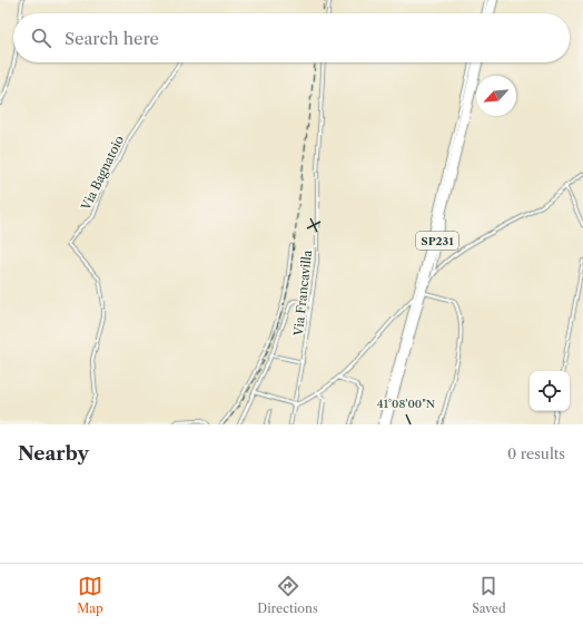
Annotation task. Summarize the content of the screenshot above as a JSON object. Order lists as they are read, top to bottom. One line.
{"streets":{"highway":["SP231"],"street":["Via Bagnatoio","Via Francavilla"]},"north":"bottom left","page":{"search":"Search here","heading":["Nearby","0 results"],"nav":["Map","Directions","Saved"]},"coordinates":["41°08'00\"N"]}
